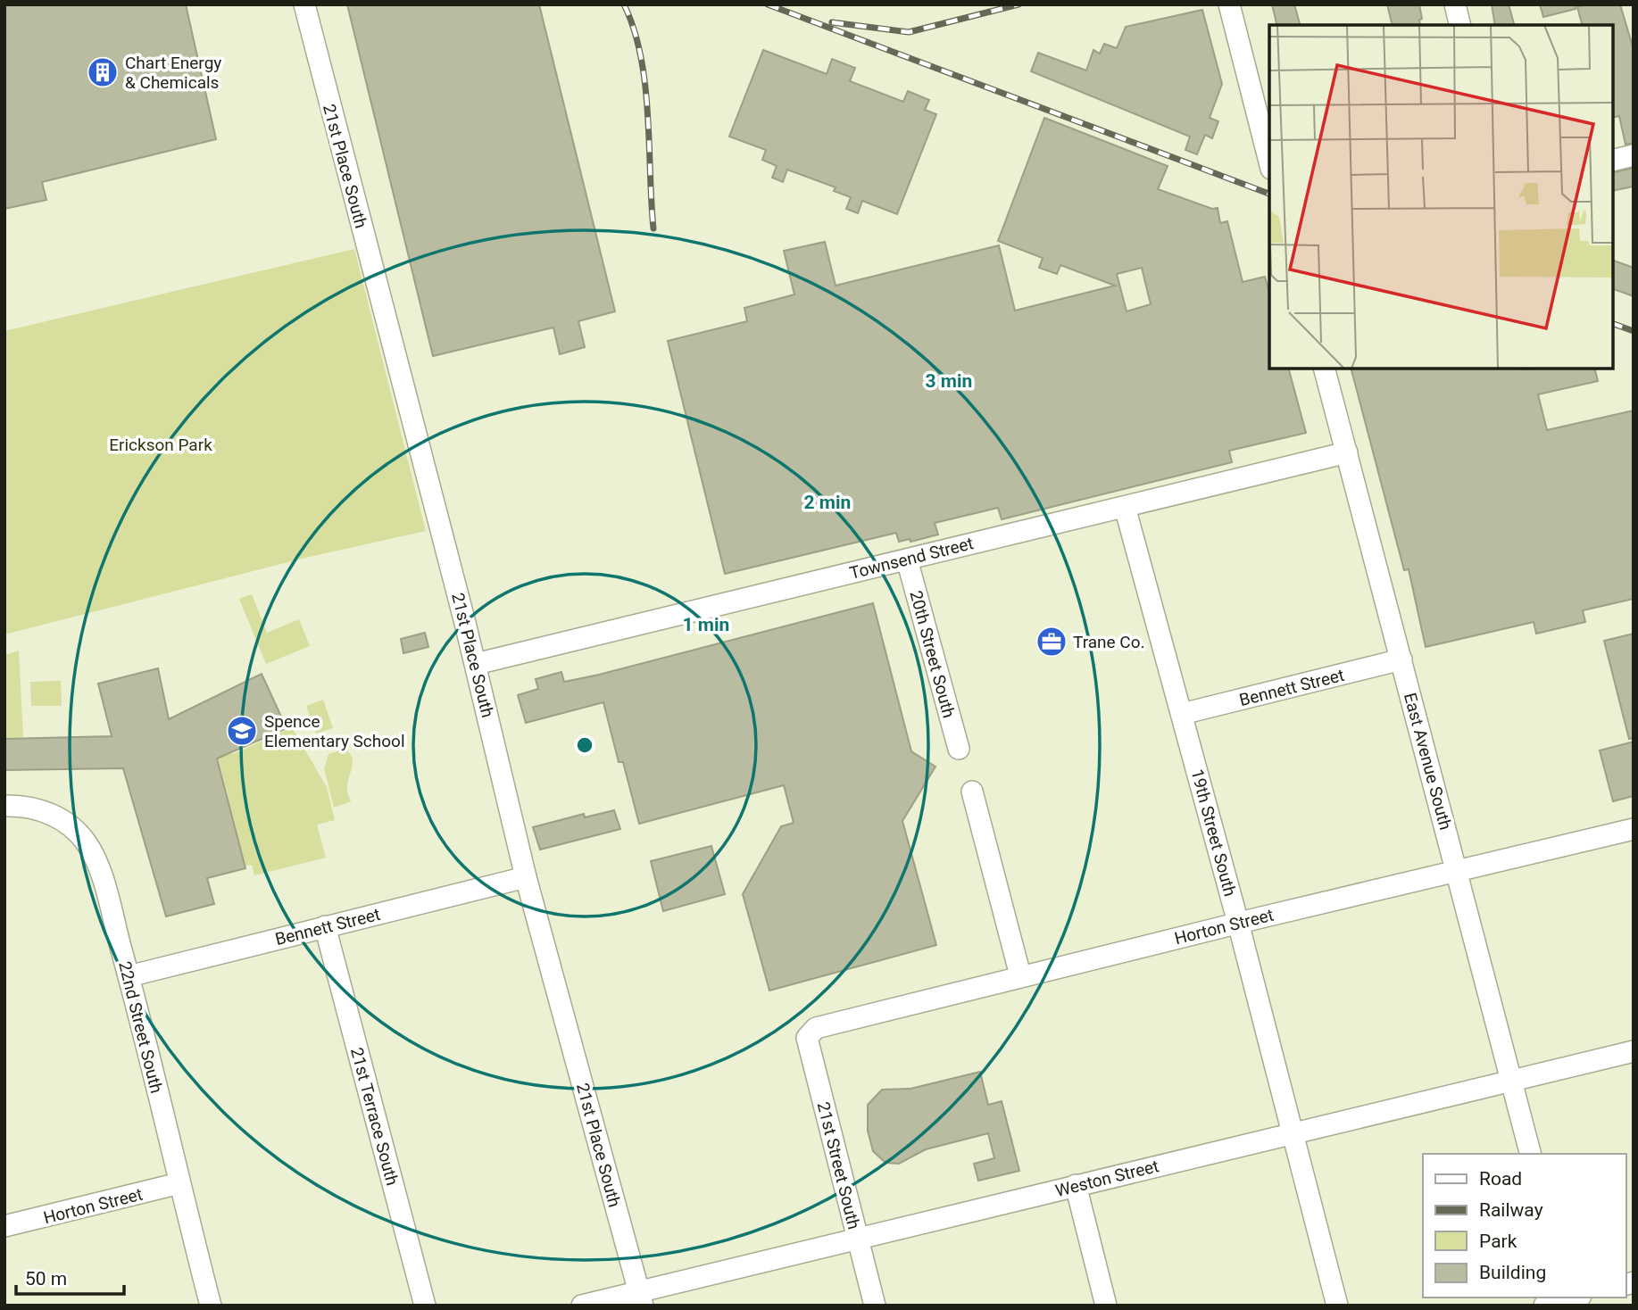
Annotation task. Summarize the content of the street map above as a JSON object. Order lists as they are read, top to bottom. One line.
{"streets":{"street":["21st Place South","Townsend Street","20th Street South","Bennett Street","East Avenue South","19th Street South","Horton Street","22nd Street South","21st Terrace South","21st Street South","Weston Street"]},"crossings":[["21st Place South","Townsend Street"],["21st Place South","Bennett Street"],["21st Place South","Weston Street"],["Townsend Street","20th Street South"],["Townsend Street","East Avenue South"],["Townsend Street","19th Street South"],["Bennett Street","East Avenue South"],["Bennett Street","19th Street South"],["Bennett Street","22nd Street South"],["Bennett Street","21st Terrace South"],["East Avenue South","Horton Street"],["East Avenue South","Weston Street"],["19th Street South","Horton Street"],["19th Street South","Weston Street"],["Horton Street","22nd Street South"],["Horton Street","21st Street South"],["21st Street South","Weston Street"]],"parks":["Erickson Park"],"places":{"building":["Chart Energy & Chemicals"],"office":["Trane Co."],"school or university":["Spence Elementary School"]},"legend":["Road","Railway","Park","Building"],"scale_bar":"50 m","rings":["3 min","2 min","1 min"]}
